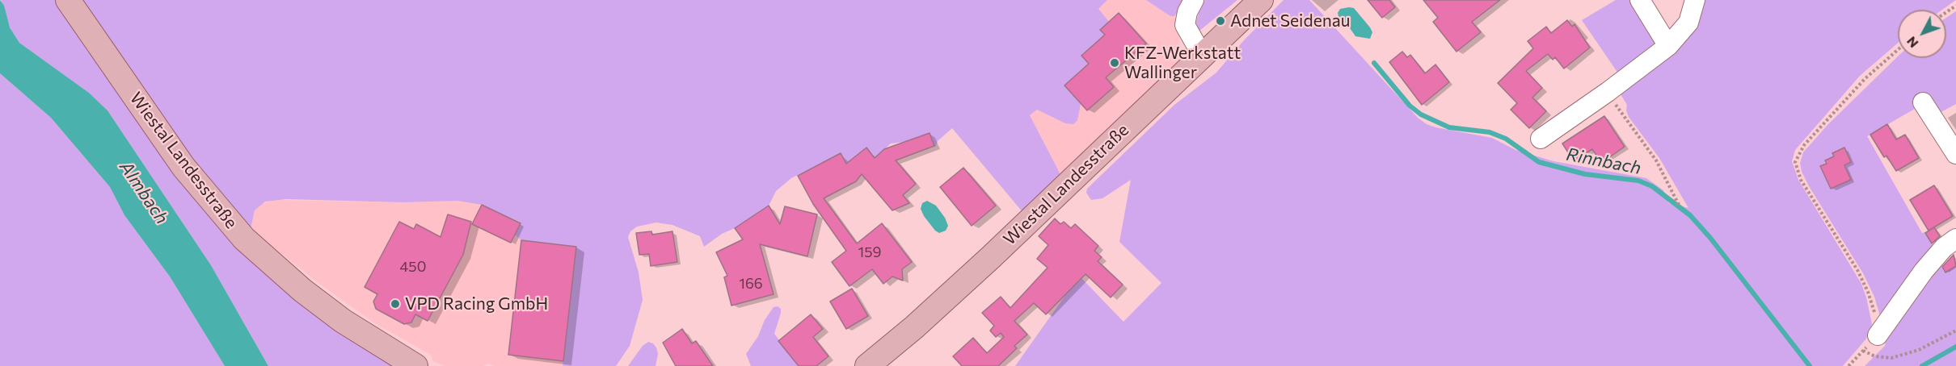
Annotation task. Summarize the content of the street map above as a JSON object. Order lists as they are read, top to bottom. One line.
{"streets":{"main road":["Wiestal Landesstraße"]},"water":["Rinnbach","Almbach"],"places":["Adnet Seidenau","KFZ-Werkstatt Wallinger","VPD Racing GmbH"],"house_numbers":["159","450","166"],"north":"bottom left"}
